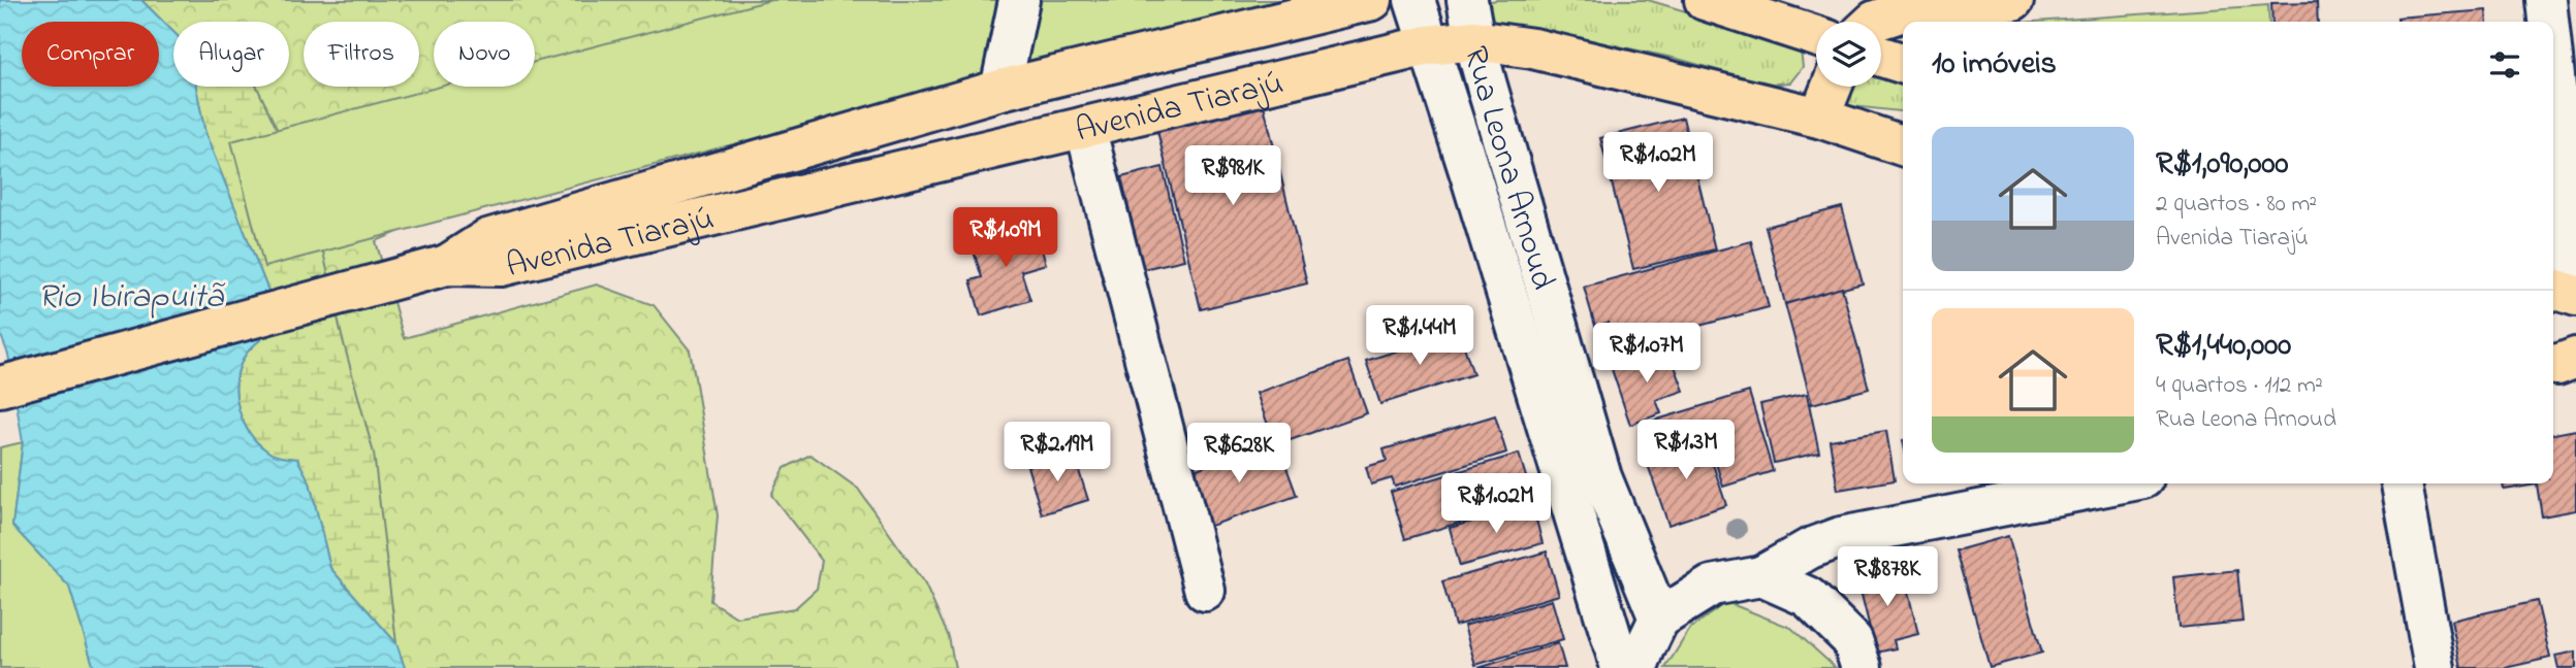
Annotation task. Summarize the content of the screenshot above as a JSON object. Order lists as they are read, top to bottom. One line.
{"streets":{"main road":["Avenida Tiarajú"],"street":["Rua Leona Arnoud"]},"crossings":[["Avenida Tiarajú","Rua Leona Arnoud"]],"water":["Rio Ibirapuitã"],"page":{"chip":["Comprar","Alugar","Filtros","Novo"],"heading":"10 imóveis","list":[{"name":"R$1,090,000","note":"2 quartos · 80 m² · Avenida Tiarajú"},{"name":"R$1,440,000","note":"4 quartos · 112 m² · Rua Leona Arnoud"}],"price":["R$1.02M","R$981K","R$1.09M","R$1.44M","R$1.07M","R$1.3M","R$2.19M","R$628K","R$1.02M","R$878K"]}}
